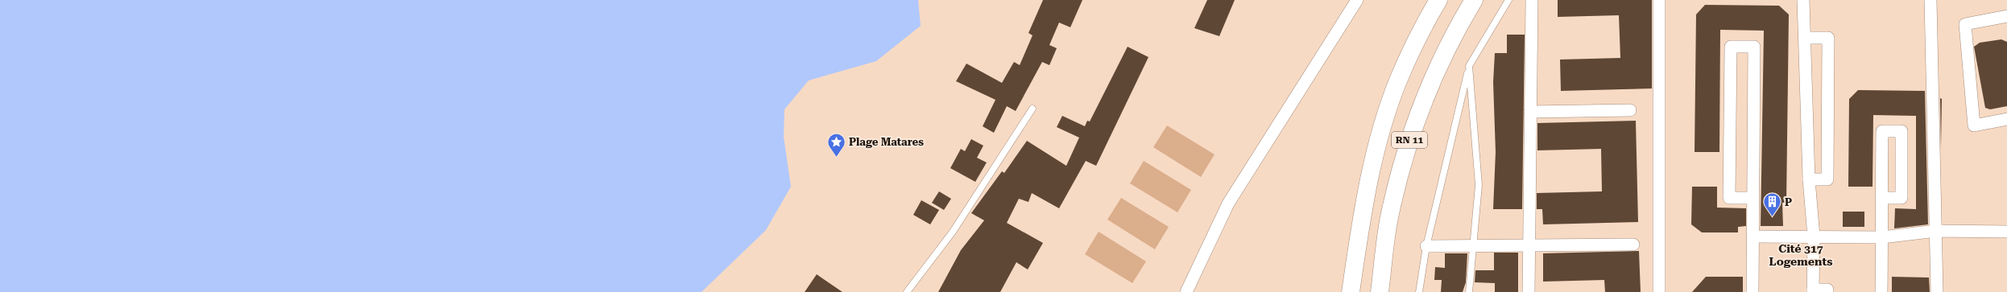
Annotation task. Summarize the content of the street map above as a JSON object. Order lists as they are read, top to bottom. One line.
{"streets":{"highway":["RN 11"]},"districts":["Cité 317 Logements"],"places":{"place":["Plage Matares"],"building":["P"]}}
